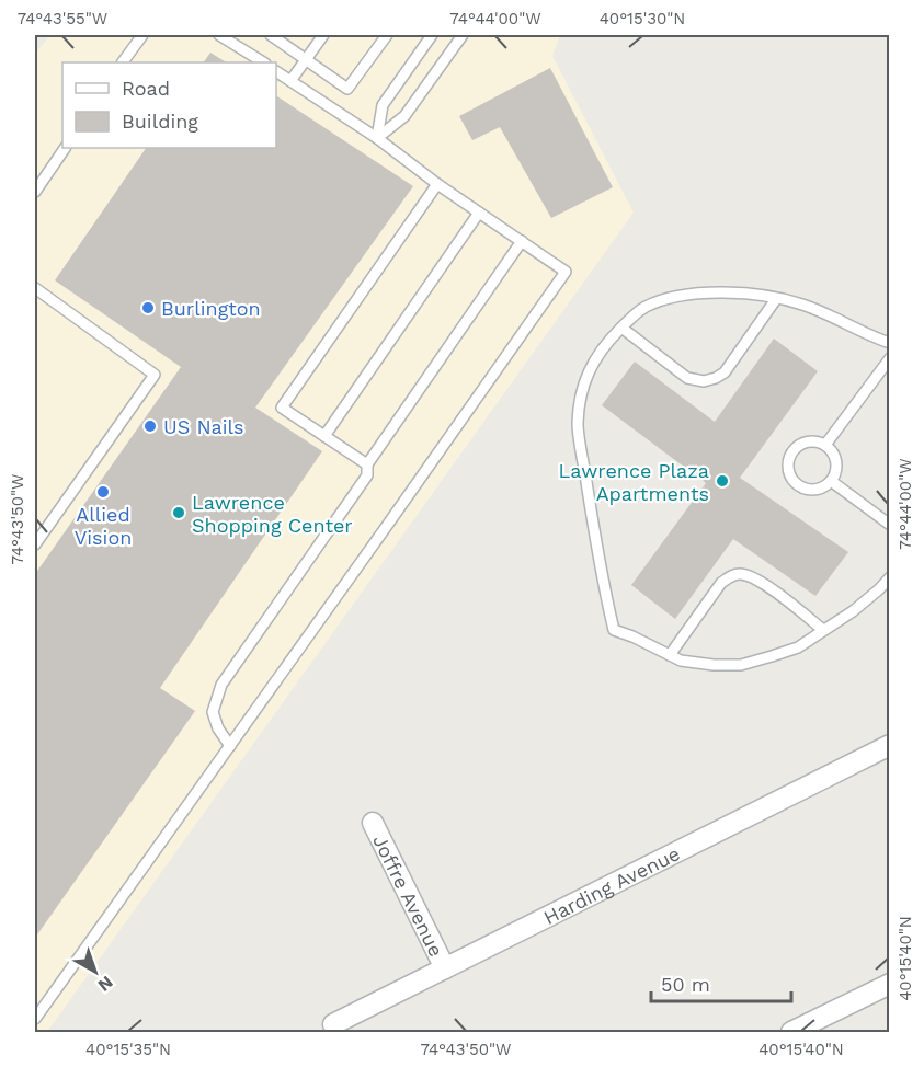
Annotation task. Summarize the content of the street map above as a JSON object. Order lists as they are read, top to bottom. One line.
{"streets":{"street":["Harding Avenue","Joffre Avenue"]},"crossings":[["Harding Avenue","Joffre Avenue"]],"places":["Burlington","US Nails","Lawrence Plaza Apartments","Allied Vision","Lawrence Shopping Center"],"legend":["Road","Building"],"scale_bar":"50 m","north":"bottom right","coordinates":["74°43'55\"W","74°44'00\"W","40°15'30\"N","74°43'50\"W","40°15'40\"N","40°15'35\"N"]}
